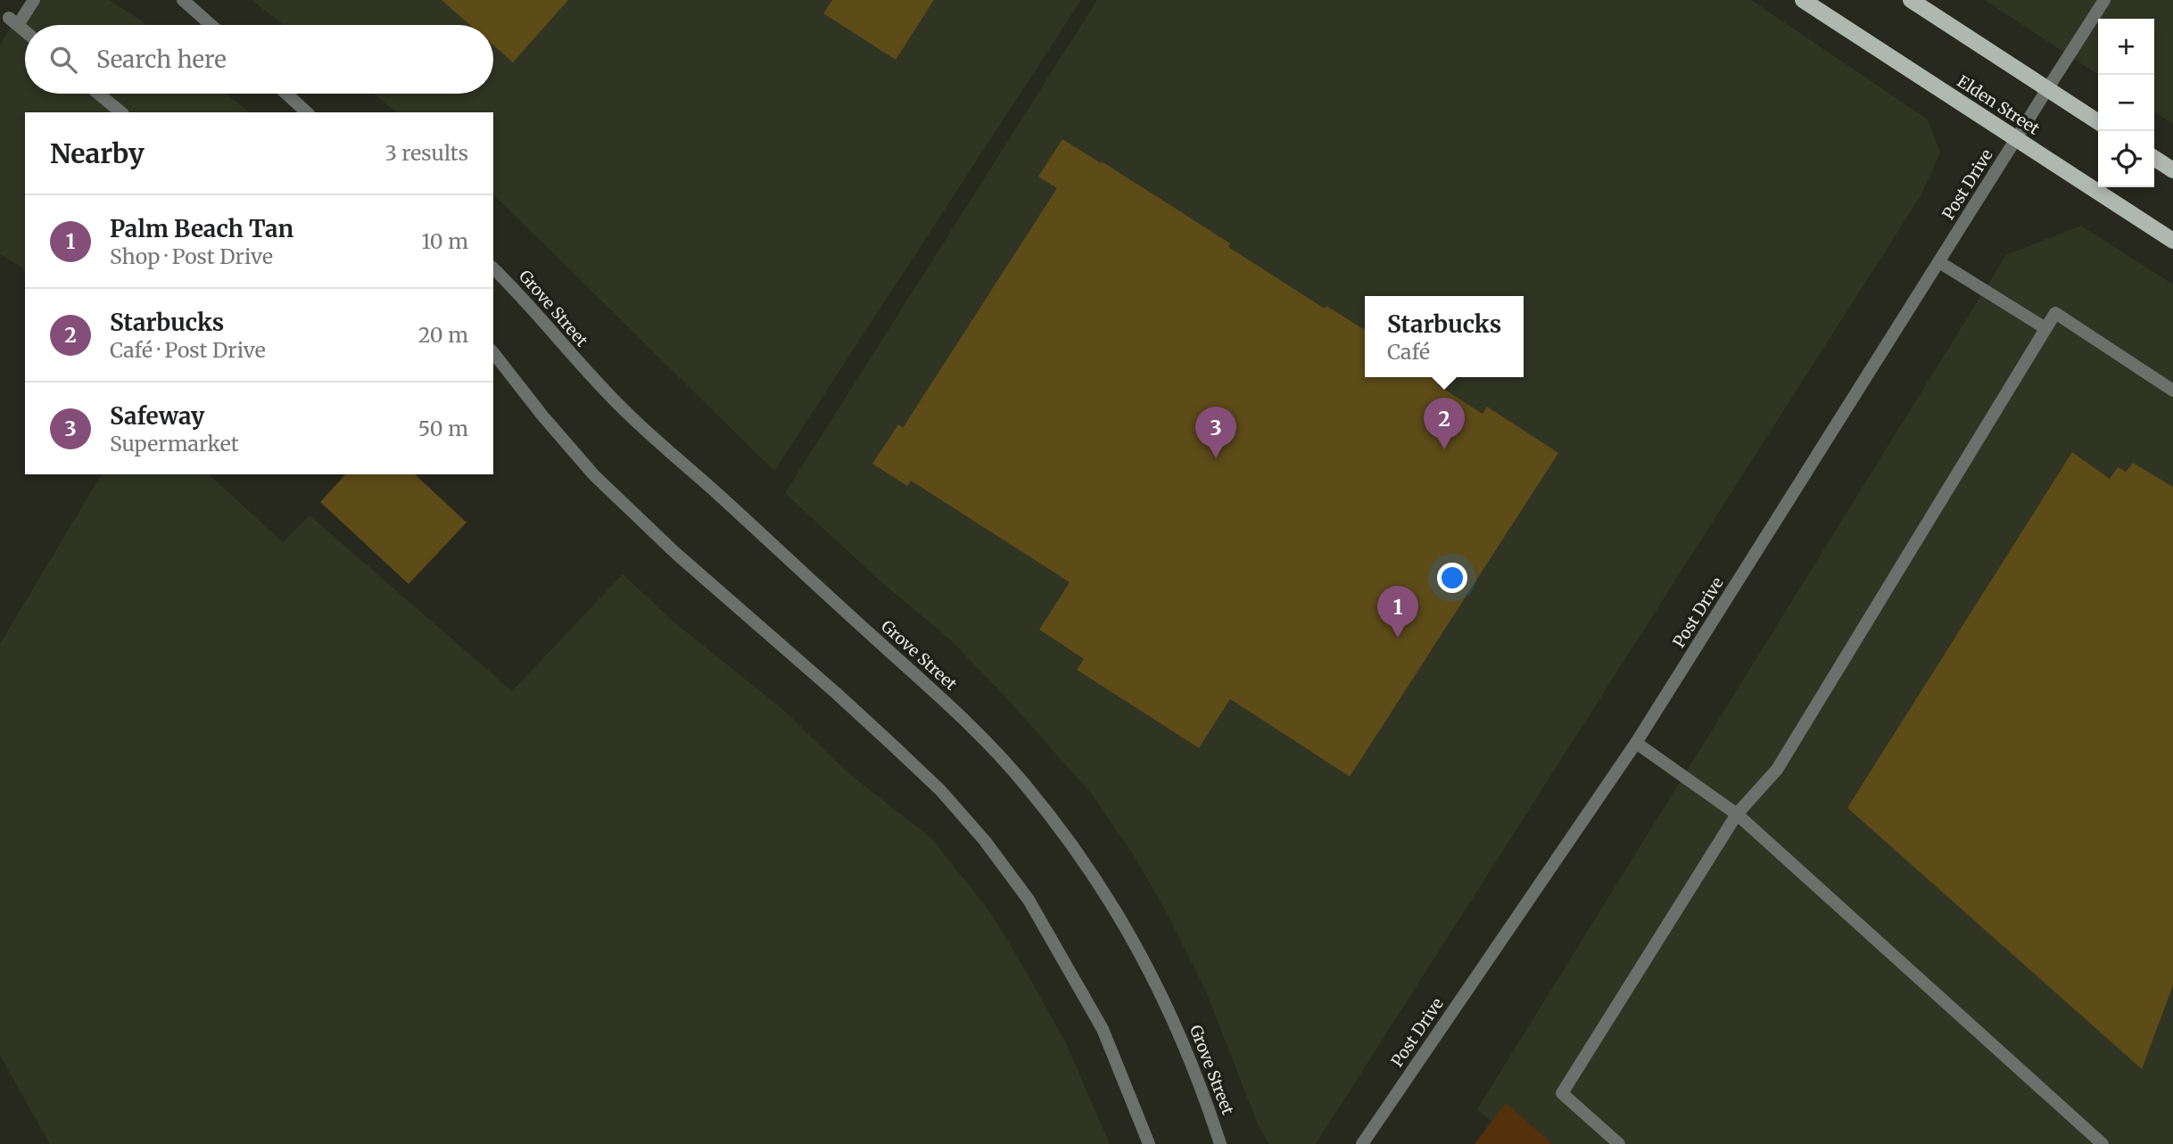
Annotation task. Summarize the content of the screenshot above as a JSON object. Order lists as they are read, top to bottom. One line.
{"streets":{"main road":["Elden Street"],"street":["Post Drive","Grove Street"]},"crossings":[["Elden Street","Post Drive"]],"page":{"map_buttons":["+","−"],"search":"Search here","heading":["Nearby","3 results"],"list":[{"mark":"1","name":"Palm Beach Tan","note":"Shop · Post Drive","value":"10 m"},{"mark":"2","name":"Starbucks","note":"Café · Post Drive","value":"20 m"},{"mark":"3","name":"Safeway","note":"Supermarket","value":"50 m"}],"popup":["Starbucks","Café"],"pins":["2","3","1"]}}
